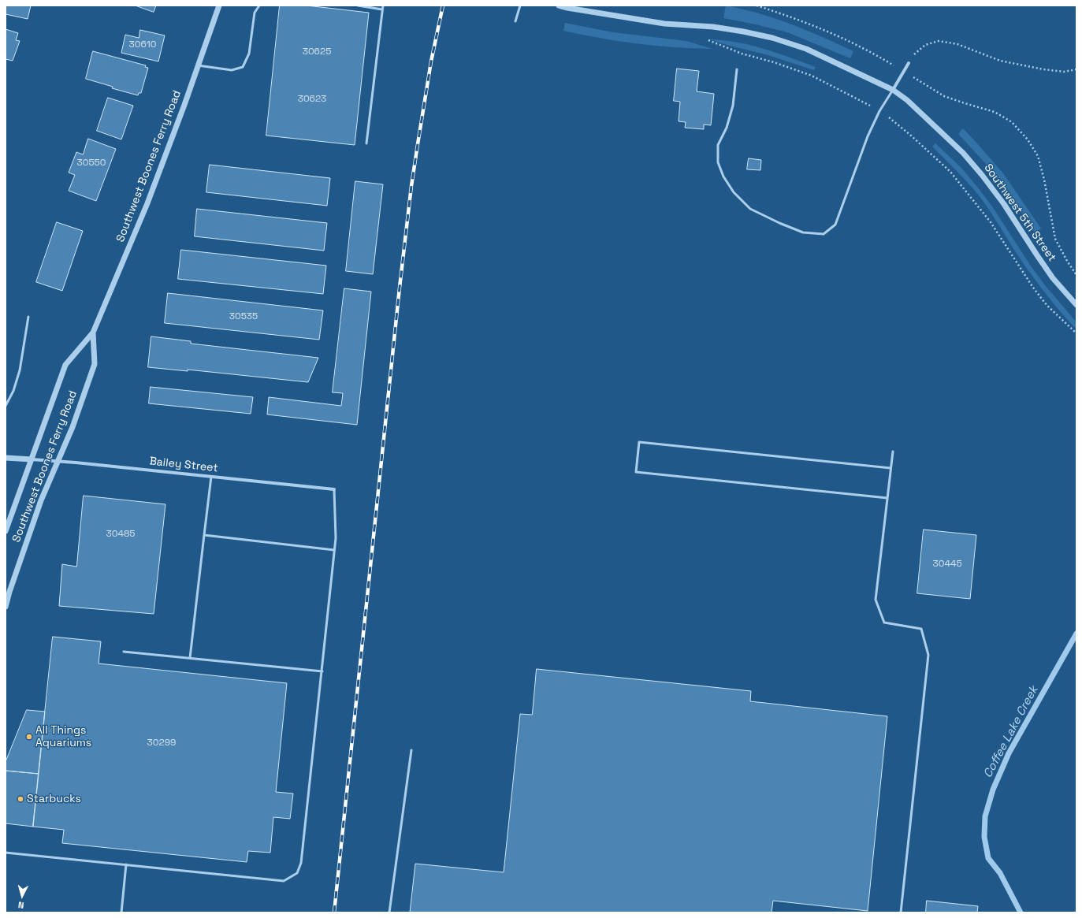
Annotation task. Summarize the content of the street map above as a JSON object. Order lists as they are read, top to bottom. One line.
{"streets":{"street":["Southwest Boones Ferry Road","Southwest 5th Street","Bailey Street"]},"crossings":[["Southwest Boones Ferry Road","Bailey Street"]],"water":["Coffee Lake Creek"],"places":["All Things Aquariums","Starbucks"],"house_numbers":["30610","30625","30623","30550","30535","30485","30445","30299"],"north":"bottom"}
